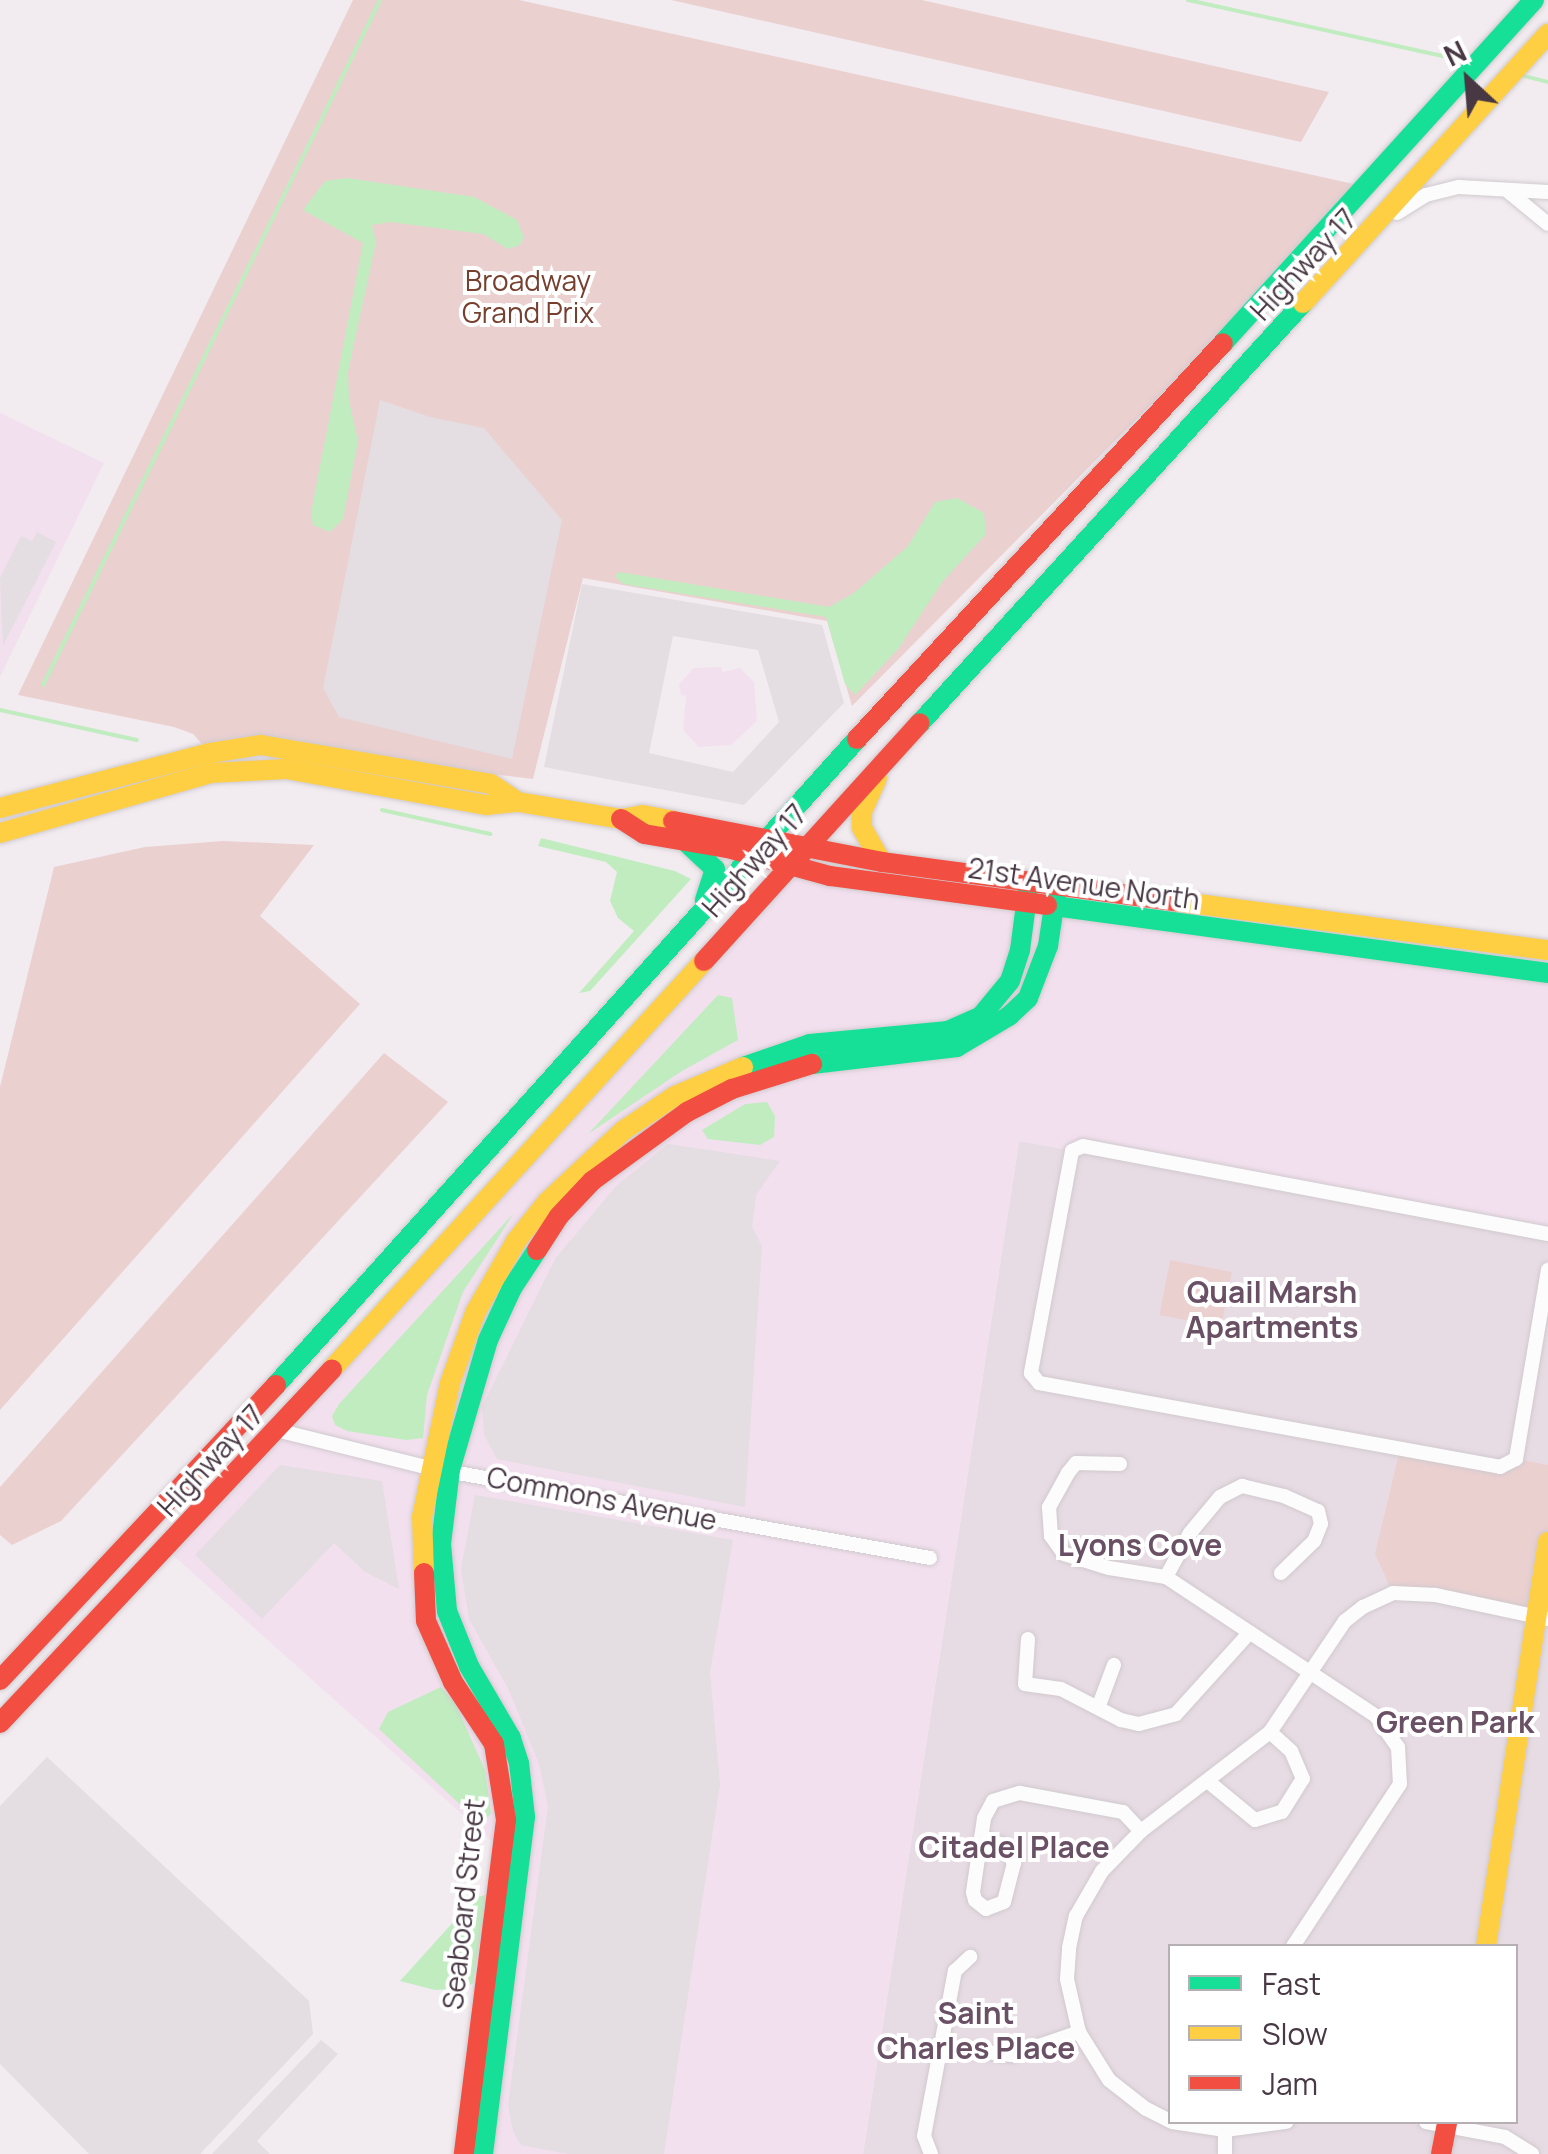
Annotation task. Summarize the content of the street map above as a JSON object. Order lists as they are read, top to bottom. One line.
{"streets":{"main road":["Highway 17","21st Avenue North","Seaboard Street"],"street":["Commons Avenue"]},"crossings":[["Highway 17","21st Avenue North"],["Highway 17","Commons Avenue"],["21st Avenue North","Seaboard Street"],["Commons Avenue","Seaboard Street"]],"districts":["Quail Marsh Apartments","Lyons Cove","Green Park","Citadel Place","Saint Charles Place"],"parks":["Broadway Grand Prix"],"legend":["Fast","Slow","Jam"],"north":"top left"}
